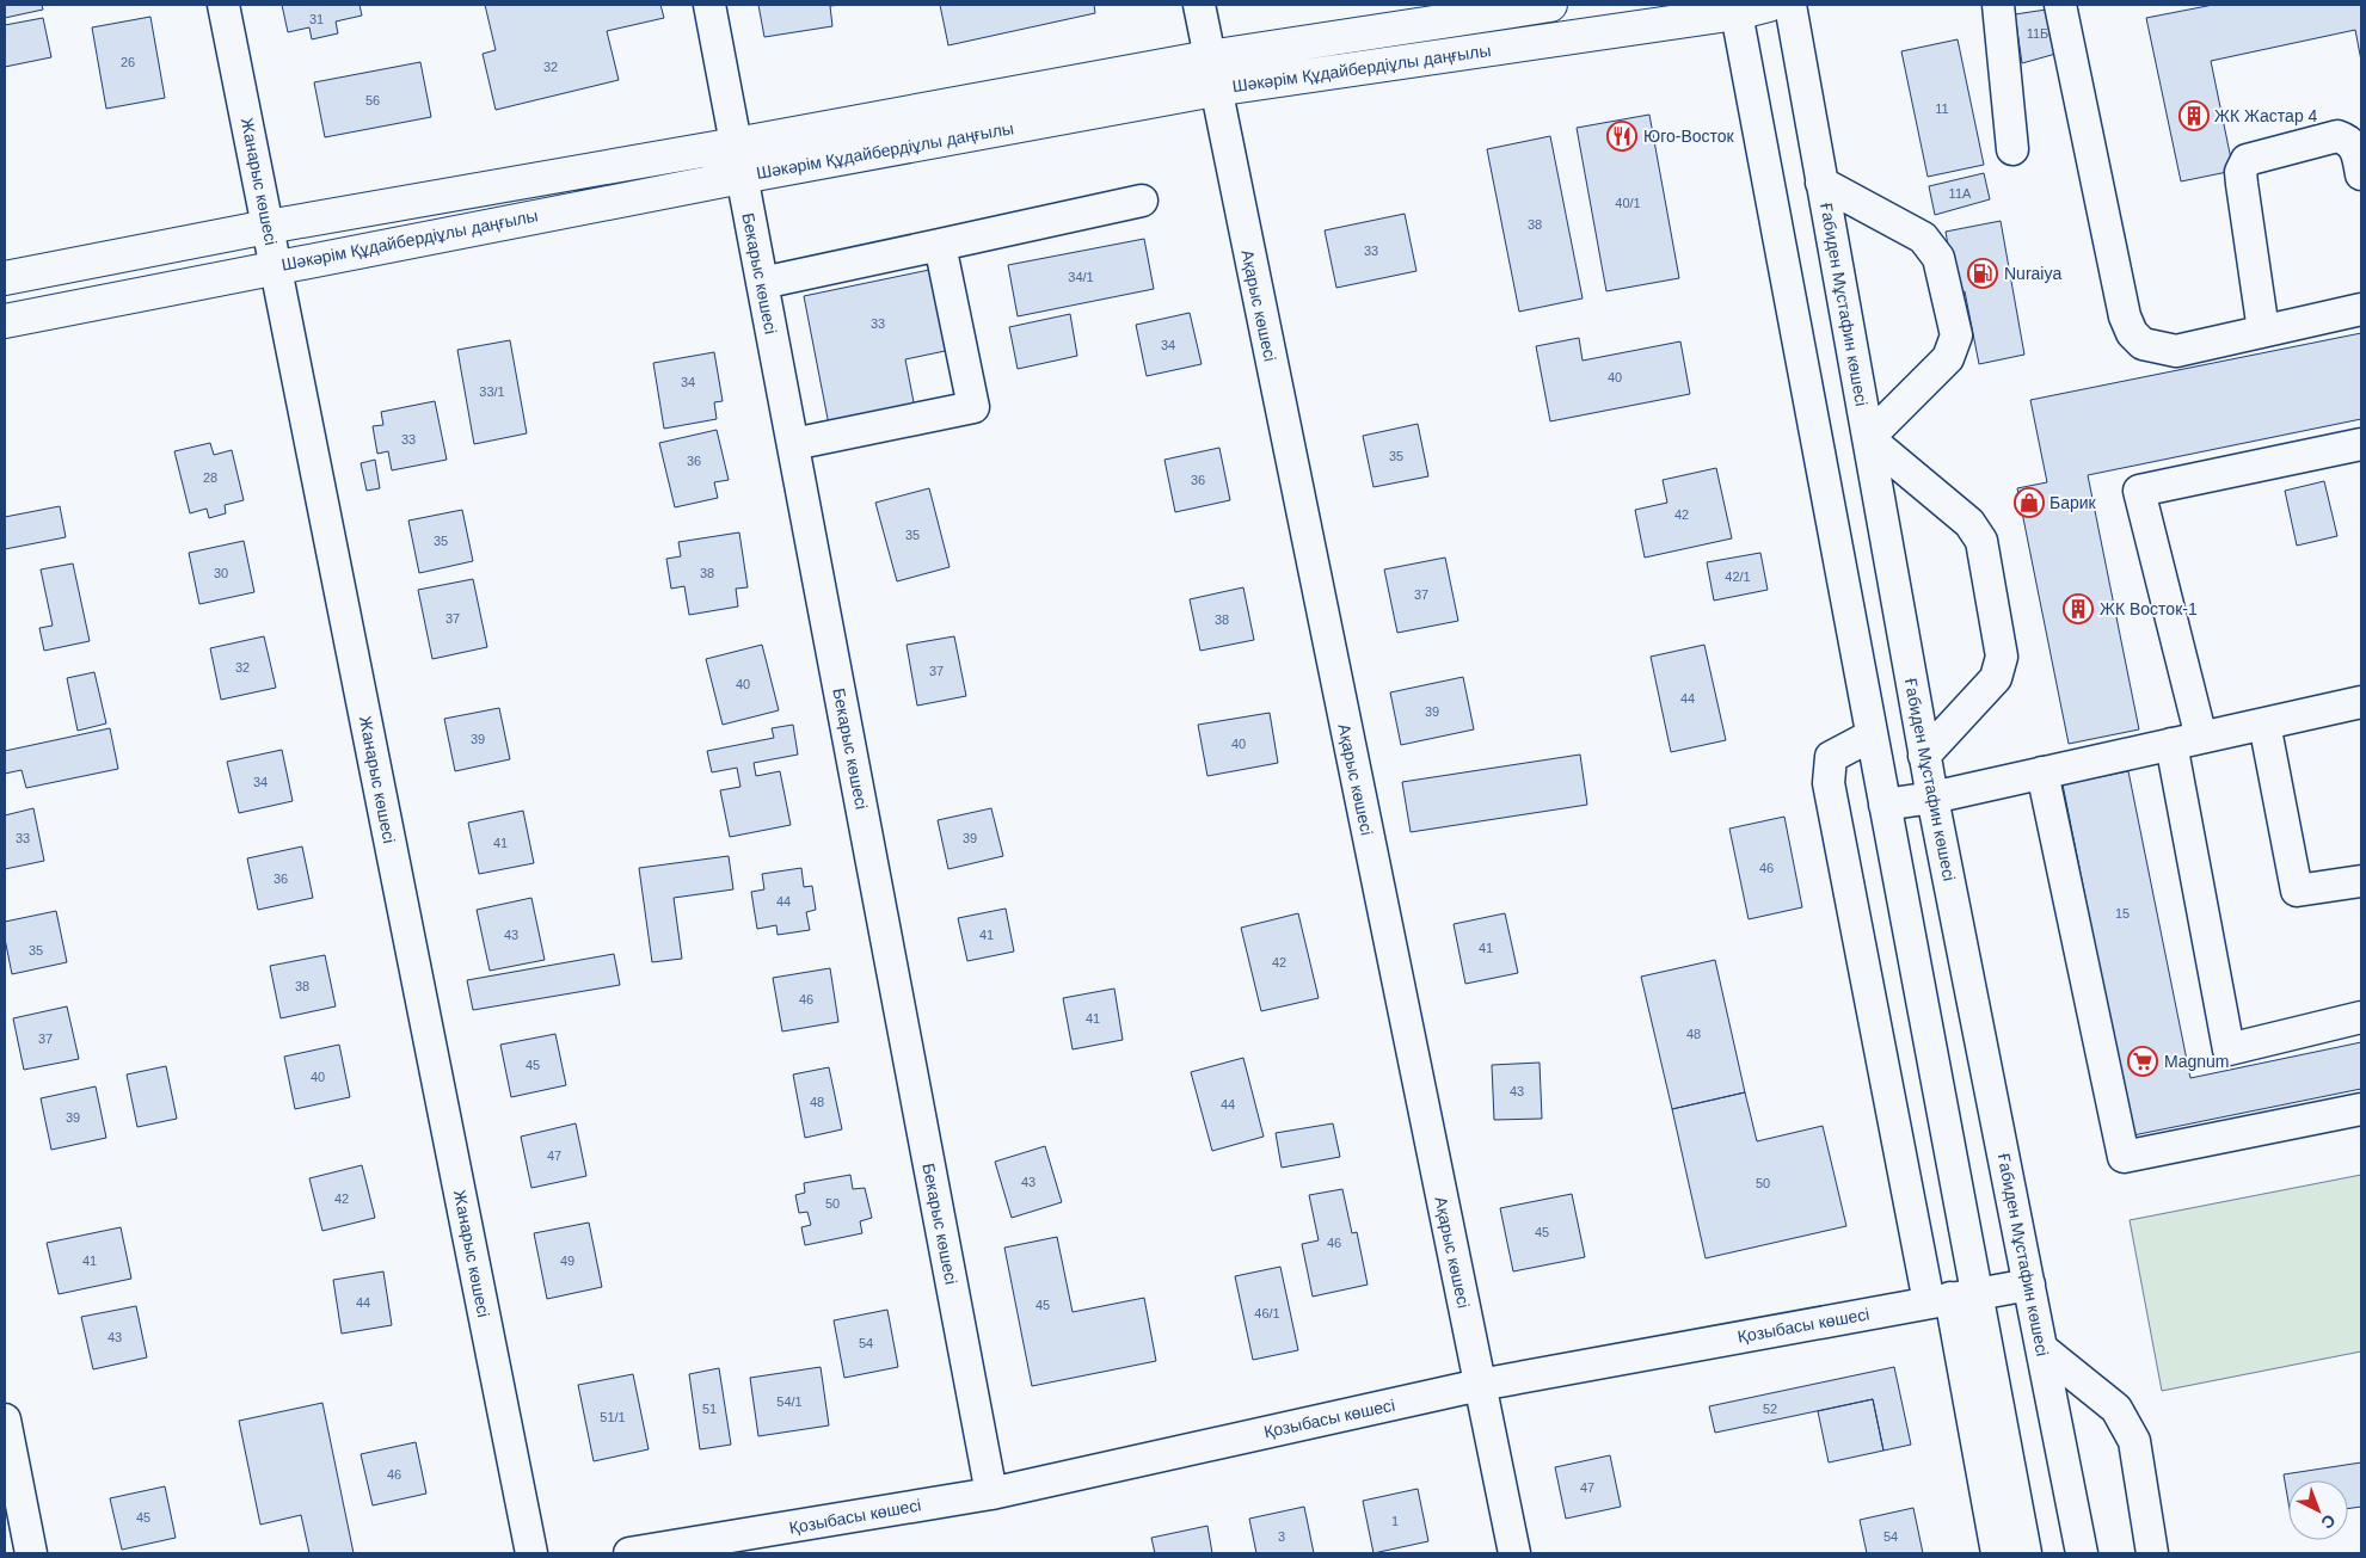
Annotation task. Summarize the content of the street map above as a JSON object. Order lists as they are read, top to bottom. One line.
{"streets":{"main road":["Шәкәрім Құдайбердіұлы даңғылы"],"street":["Жанарыс көшесі","Бекарыс көшесі","Ғабиден Мұстафин көшесі","Ақарыс көшесі","Қозыбасы көшесі"]},"crossings":[["Шәкәрім Құдайбердіұлы даңғылы","Жанарыс көшесі"],["Шәкәрім Құдайбердіұлы даңғылы","Бекарыс көшесі"],["Шәкәрім Құдайбердіұлы даңғылы","Ақарыс көшесі"],["Бекарыс көшесі","Қозыбасы көшесі"],["Ғабиден Мұстафин көшесі","Қозыбасы көшесі"],["Ақарыс көшесі","Қозыбасы көшесі"]],"places":{"building":["ЖК Жастар 4","ЖК Восток-1"],"restaurant":["Юго-Восток"],"fuel station":["Nuraiya"],"shop":["Барик"],"supermarket":["Magnum"]},"house_numbers":["31","11Б","26","32","56","11","11А","40/1","38","33","34/1","33","34","40","34","33/1","33","35","36","28","36","42","35","35","30","38","42/1","37","37","38","32","37","40","44","39","39","40","34","33","39","41","46","36","44","15","43","41","41","35","42","38","46","41","48","37","45","40","43","48","44","39","47","43","50","42","50","45","46","41","49","44","45","46/1","43","54","54/1","51","52","51/1","46","47","45","1","3","54"],"north":"bottom right"}
